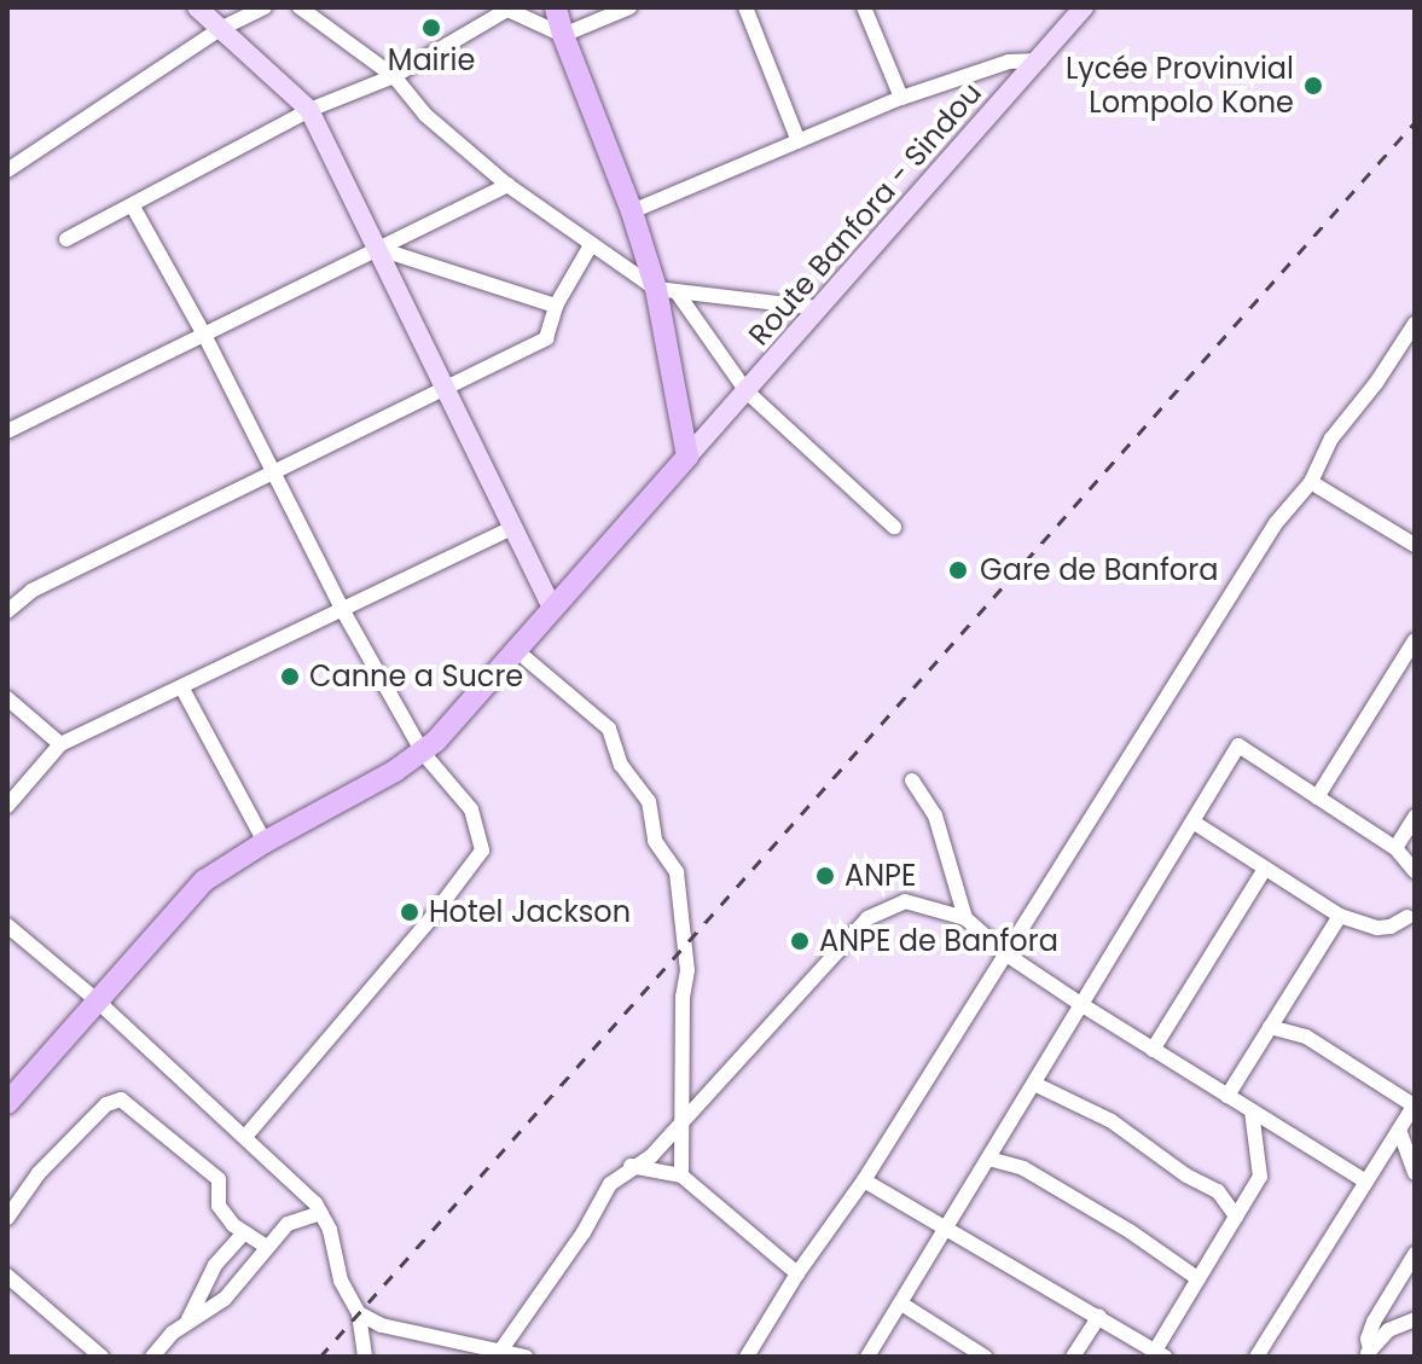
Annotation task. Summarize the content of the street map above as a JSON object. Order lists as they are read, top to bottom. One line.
{"streets":{"main road":["Route Banfora - Sindou"]},"places":["Mairie","Lycée Provinvial Lompolo Kone","Gare de Banfora","Canne a Sucre","ANPE","Hotel Jackson","ANPE de Banfora"]}
